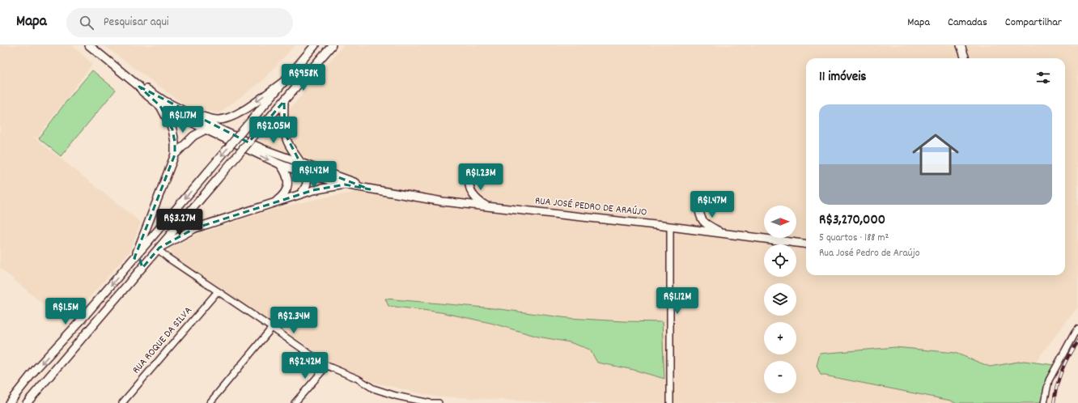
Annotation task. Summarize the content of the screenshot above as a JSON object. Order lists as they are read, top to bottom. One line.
{"streets":{"street":["RUA JOSÉ PEDRO DE ARAÚJO","RUA ROQUE DA SILVA"]},"north":"right","page":{"header":"Mapa","search":"Pesquisar aqui","nav":["Mapa","Camadas","Compartilhar"],"heading":"11 imóveis","price":["R$958K","R$1.17M","R$2.05M","R$1.42M","R$1.23M","R$1.47M","R$3.27M","R$1.12M","R$1.5M","R$2.34M","R$2.42M"],"list":[{"name":"R$3,270,000","note":"5 quartos · 188 m² · Rua José Pedro de Araújo"}],"map_buttons":["+","−"]}}
